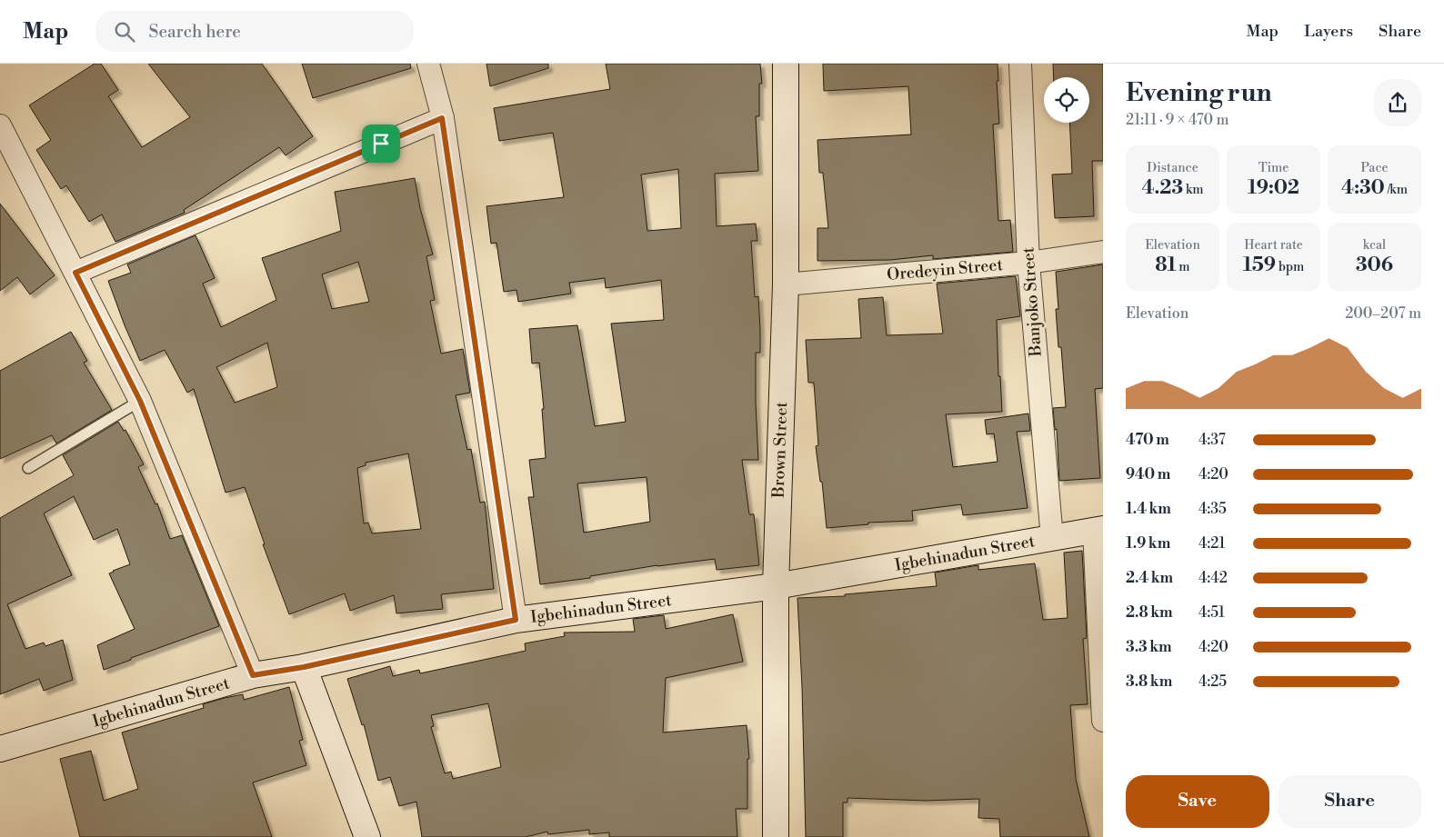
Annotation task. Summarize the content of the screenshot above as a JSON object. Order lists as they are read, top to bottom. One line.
{"streets":{"street":["Oredeyin Street","Banjoko Street","Brown Street","Igbehinadun Street"]},"crossings":[["Oredeyin Street","Banjoko Street"],["Oredeyin Street","Brown Street"],["Banjoko Street","Igbehinadun Street"],["Brown Street","Igbehinadun Street"]],"page":{"header":"Map","search":"Search here","nav":["Map","Layers","Share"],"heading":["Evening run","21:11 · 9 × 470 m"],"stats":[["Distance","4.23 km"],["Time","19:02"],["Pace","4:30 /km"],["Elevation","81 m"],["Heart rate","159 bpm"],["kcal","306"]],"chart":["Elevation","200–207 m"],"list":[{"name":"470 m","note":"4:37"},{"name":"940 m","note":"4:20"},{"name":"1.4 km","note":"4:35"},{"name":"1.9 km","note":"4:21"},{"name":"2.4 km","note":"4:42"},{"name":"2.8 km","note":"4:51"},{"name":"3.3 km","note":"4:20"},{"name":"3.8 km","note":"4:25"}],"buttons":["Save","Share"]}}
